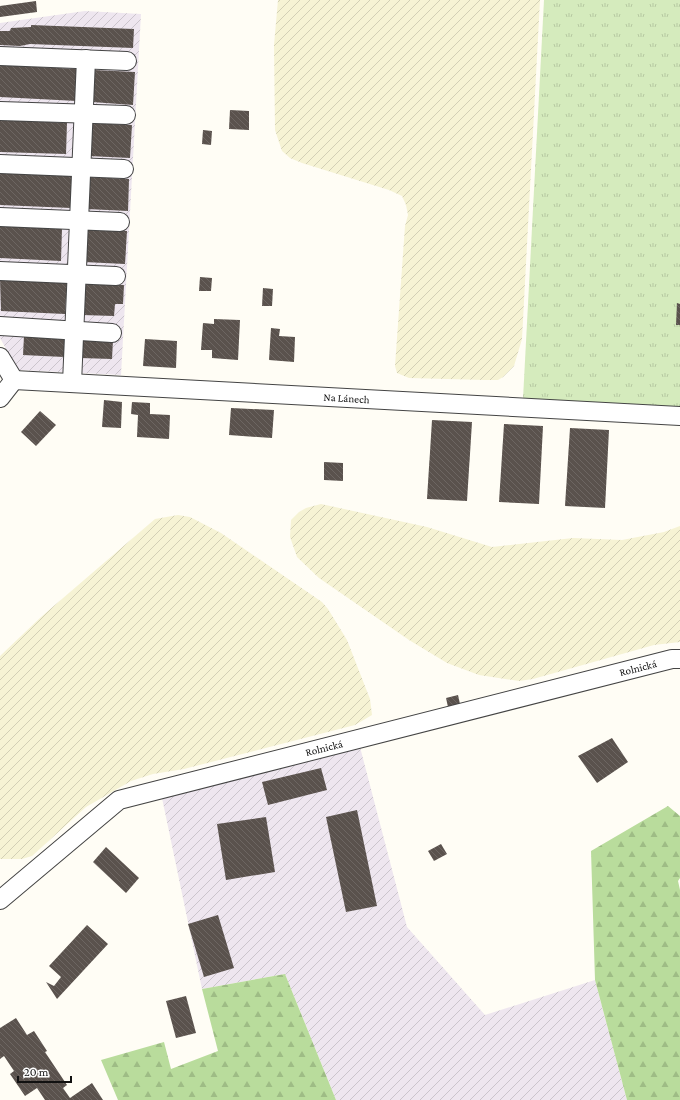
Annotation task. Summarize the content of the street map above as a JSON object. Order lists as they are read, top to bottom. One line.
{"streets":{"street":["Na Lánech","Rolnická"]},"scale_bar":"20 m"}
